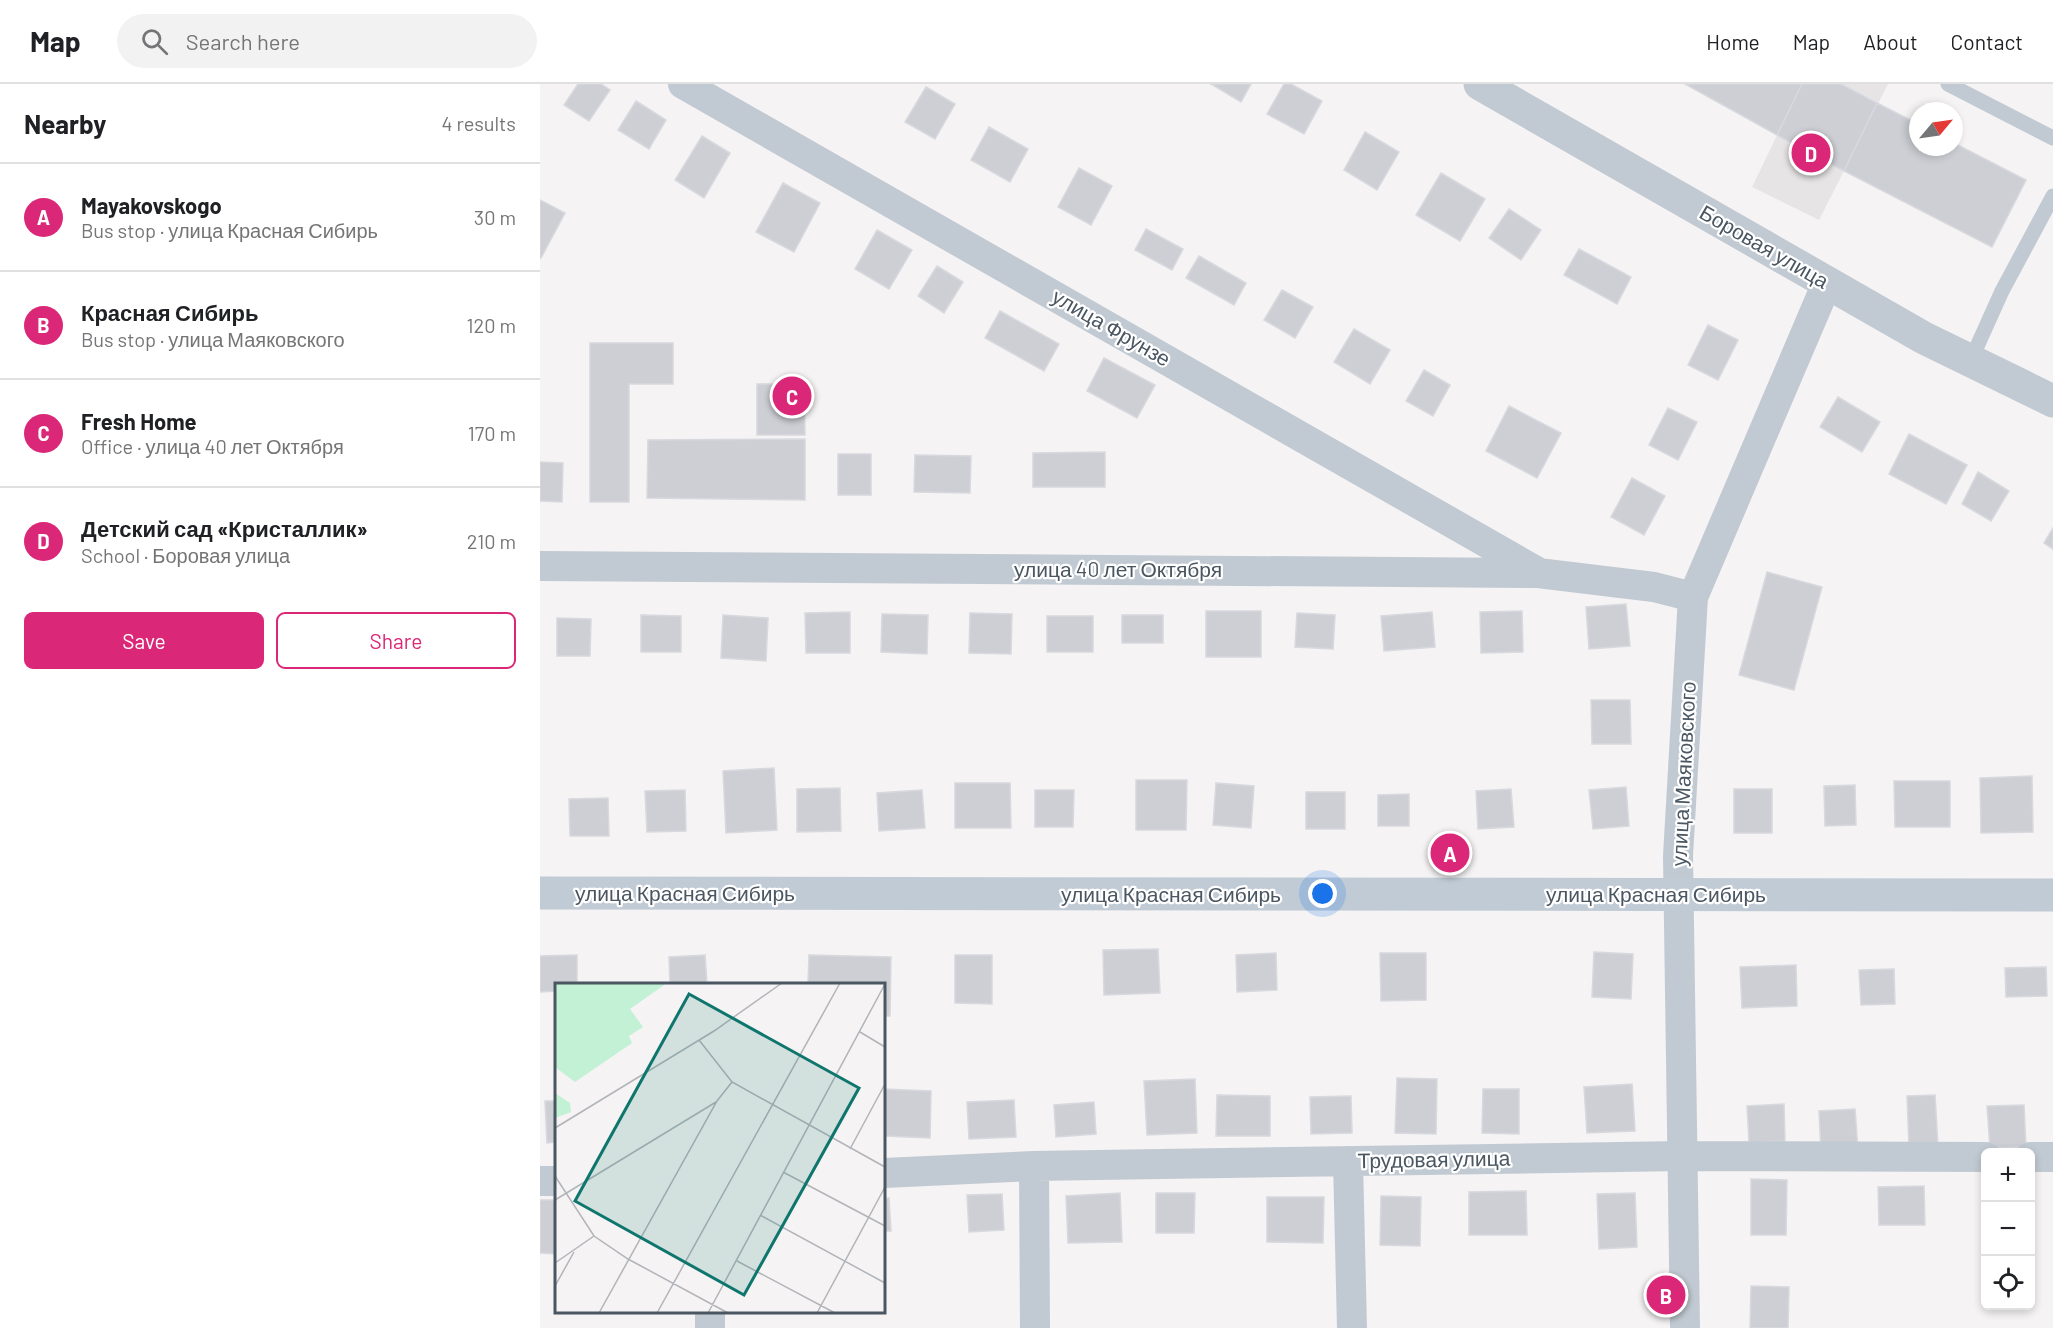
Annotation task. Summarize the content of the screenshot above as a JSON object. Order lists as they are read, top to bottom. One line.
{"streets":{"main road":["улица Красная Сибирь"],"street":["Боровая улица","улица Фрунзе","улица 40 лет Октября","улица Маяковского","Трудовая улица"]},"crossings":[["Боровая улица","улица Маяковского"],["улица Фрунзе","улица 40 лет Октября"],["улица 40 лет Октября","улица Маяковского"],["улица Маяковского","улица Красная Сибирь"],["улица Маяковского","Трудовая улица"]],"north":"top right","page":{"header":"Map","search":"Search here","nav":["Home","Map","About","Contact"],"heading":["Nearby","4 results"],"pins":["D","C","A","B"],"list":[{"mark":"A","name":"Mayakovskogo","note":"Bus stop · улица Красная Сибирь","value":"30 m"},{"mark":"B","name":"Красная Сибирь","note":"Bus stop · улица Маяковского","value":"120 m"},{"mark":"C","name":"Fresh Home","note":"Office · улица 40 лет Октября","value":"170 m"},{"mark":"D","name":"Детский сад «Кристаллик»","note":"School · Боровая улица","value":"210 m"}],"buttons":["Save","Share"],"map_buttons":["+","−"]}}
